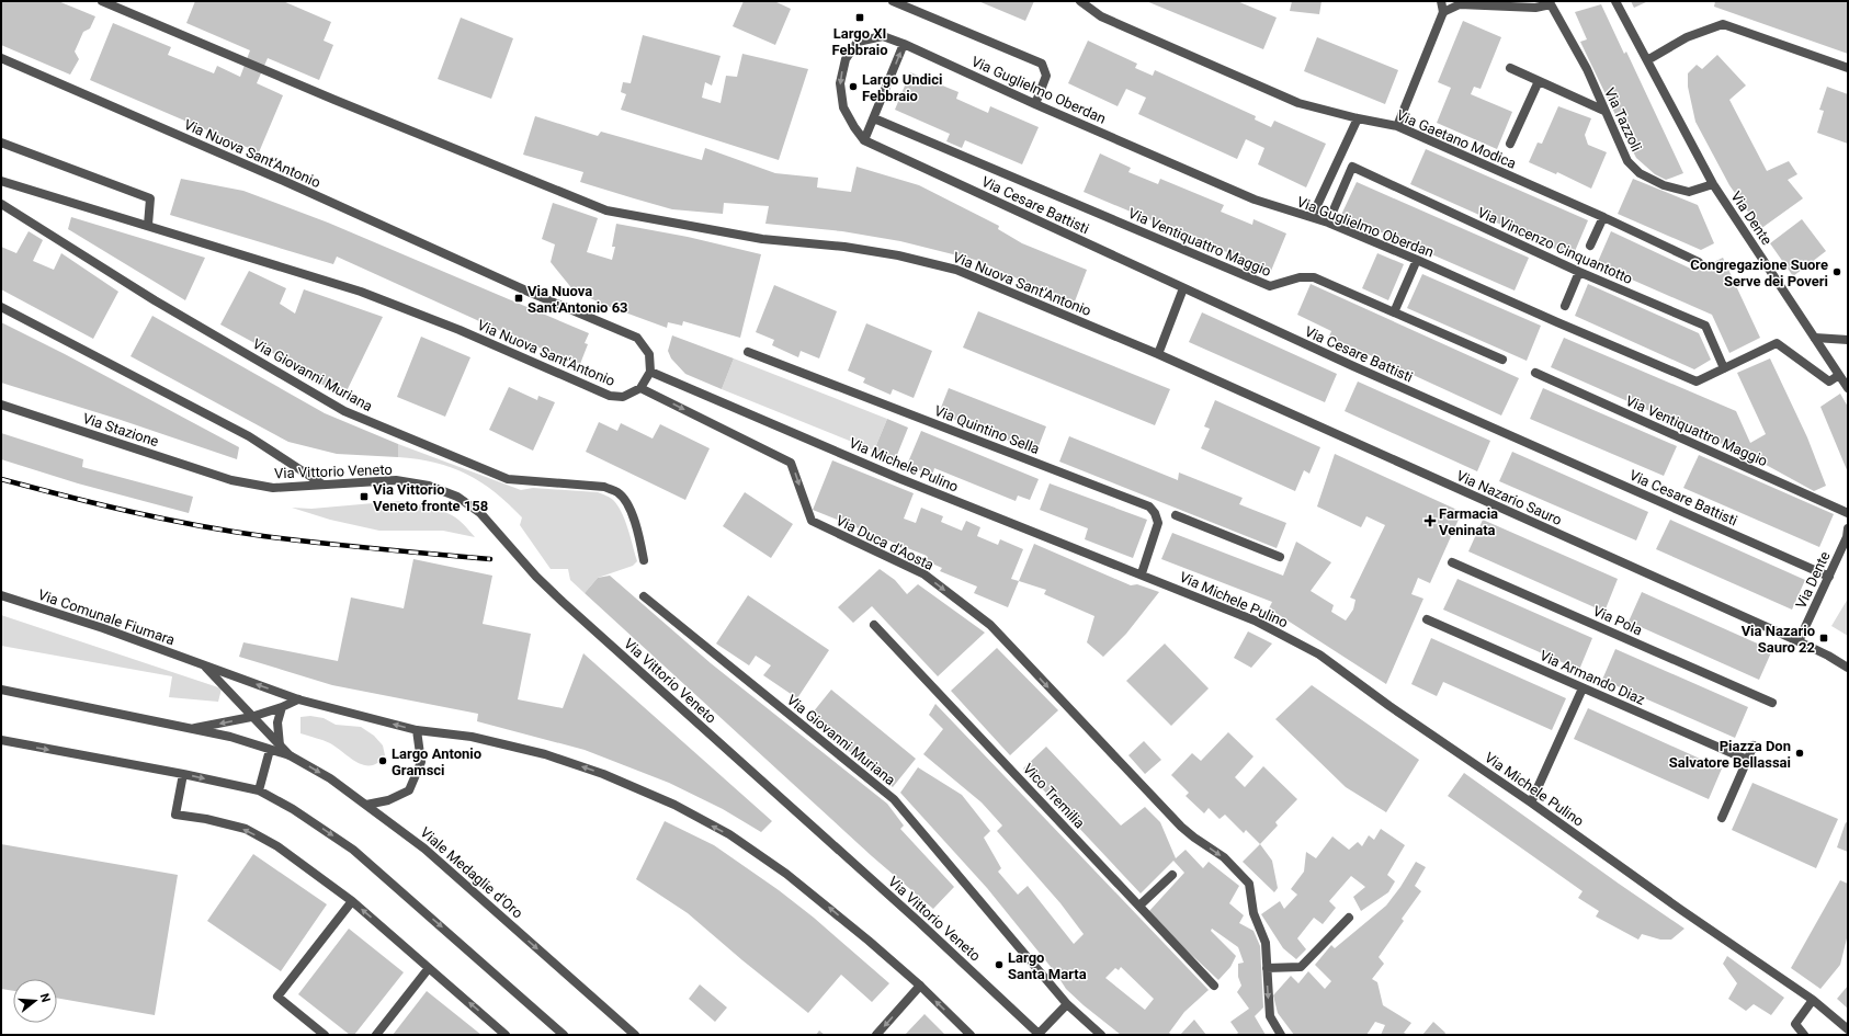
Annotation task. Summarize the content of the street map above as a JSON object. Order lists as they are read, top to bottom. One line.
{"streets":{"street":["Via Guglielmo Oberdan","Via Tazzoli","Via Gaetano Modica","Via Nuova Sant'Antonio","Via Cesare Battisti","Via Dente","Via Ventiquattro Maggio","Via Vincenzo Cinquantotto","Via Giovanni Muriana","Via Stazione","Via Quintino Sella","Via Michele Pulino","Via Vittorio Veneto","Via Nazario Sauro","Via Duca d'Aosta","Via Comunale Fiumara","Via Pola","Via Armando Diaz","Vico Tremilia","Viale Medaglie d'Oro"]},"crossings":[["Via Guglielmo Oberdan","Via Cesare Battisti"],["Via Guglielmo Oberdan","Via Dente"],["Via Guglielmo Oberdan","Via Vincenzo Cinquantotto"],["Via Tazzoli","Via Dente"],["Via Nuova Sant'Antonio","Via Michele Pulino"],["Via Nuova Sant'Antonio","Via Nazario Sauro"],["Via Nuova Sant'Antonio","Via Duca d'Aosta"],["Via Cesare Battisti","Via Dente"],["Via Dente","Via Nazario Sauro"],["Via Stazione","Via Vittorio Veneto"],["Via Quintino Sella","Via Michele Pulino"],["Via Comunale Fiumara","Viale Medaglie d'Oro"]],"one_way":["Via Duca d'Aosta","Via Comunale Fiumara"],"places":{"transit":["Largo XI Febbraio","Via Nuova Sant'Antonio 63","Via Vittorio Veneto fronte 158","Via Nazario Sauro 22"],"other":["Largo Undici Febbraio","Congregazione Suore Serve dei Poveri","Piazza Don Salvatore Bellassai","Largo Antonio Gramsci","Largo Santa Marta"],"health":["Farmacia Veninata"]},"north":"right"}
